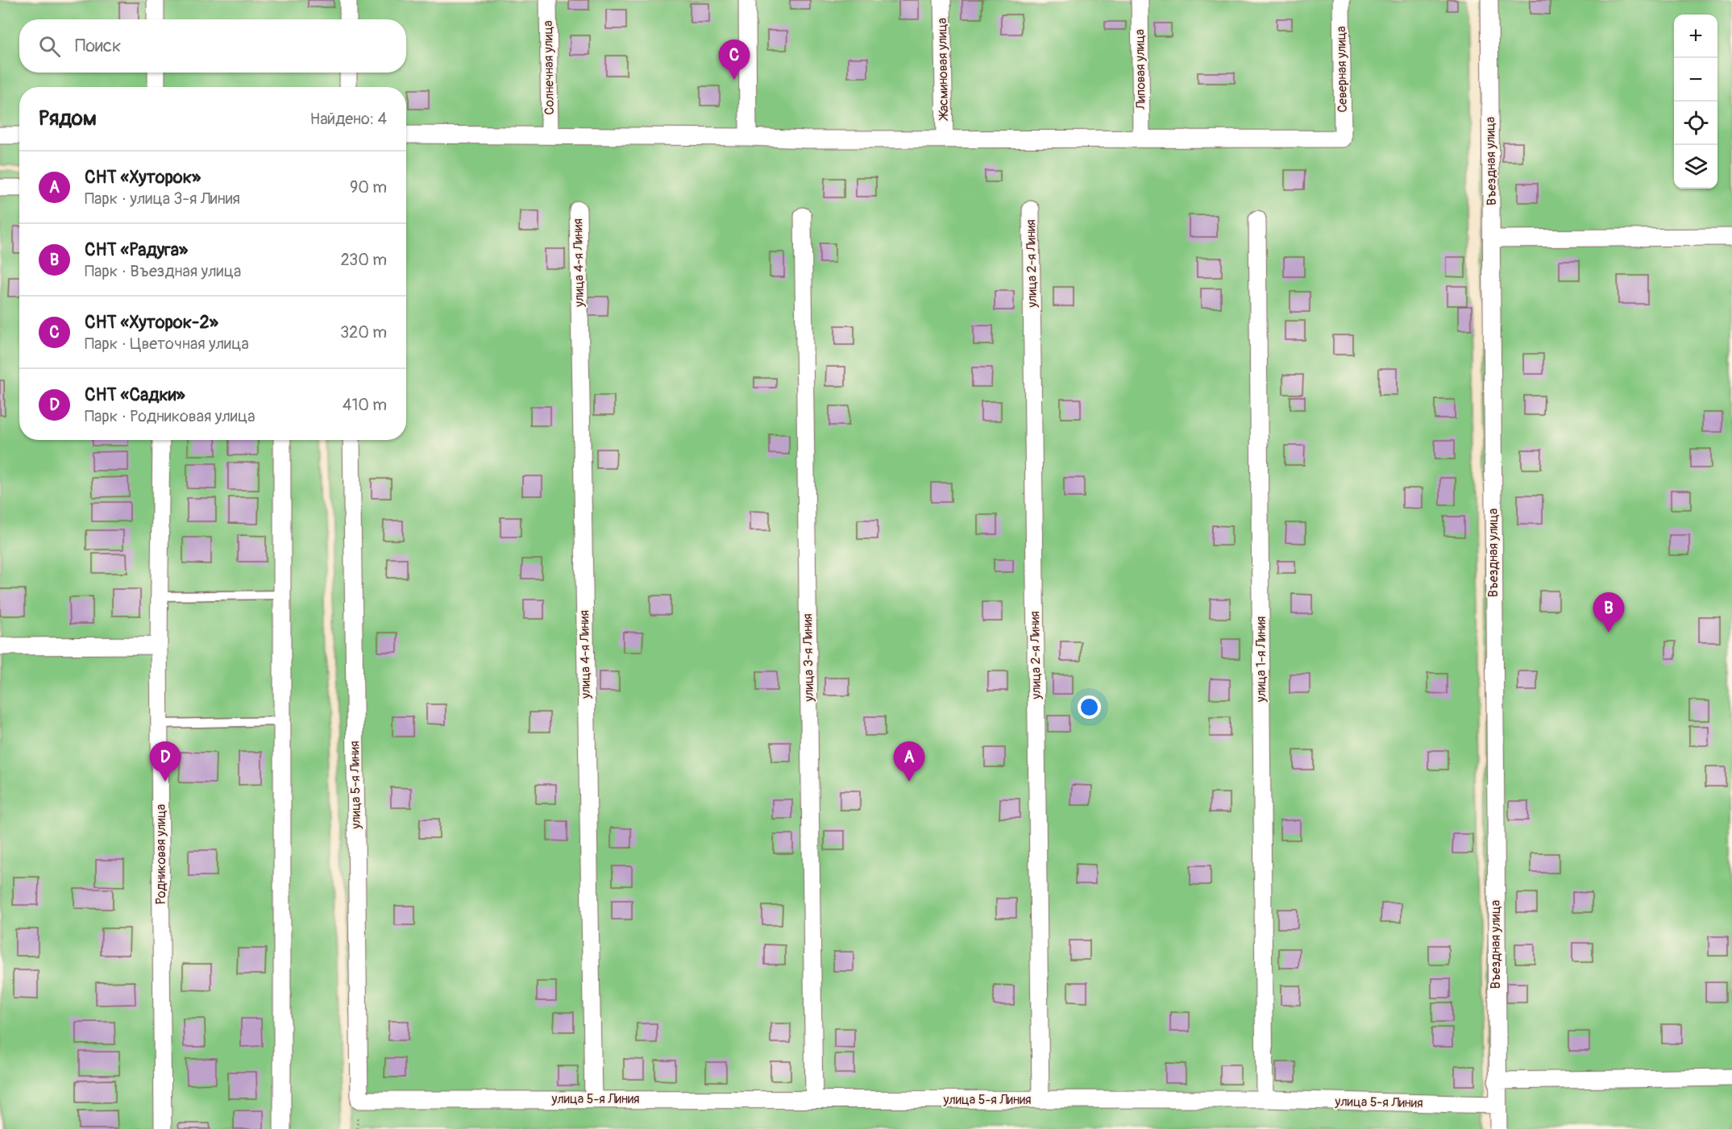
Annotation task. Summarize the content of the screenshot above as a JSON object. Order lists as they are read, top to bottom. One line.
{"streets":{"street":["Солнечная улица","Жасминовая улица","Липовая улица","Северная улица","Въездная улица","улица 4-я Линия","улица 2-я Линия","улица 3-я Линия","улица 1-я Линия","улица 5-я Линия","Родниковая улица"]},"crossings":[["Липовая улица","Северная улица"],["Въездная улица","улица 5-я Линия"],["улица 4-я Линия","улица 5-я Линия"],["улица 2-я Линия","улица 5-я Линия"],["улица 3-я Линия","улица 5-я Линия"],["улица 1-я Линия","улица 5-я Линия"]],"page":{"map_buttons":["+","−"],"search":"Поиск","pins":["C","B","A","D"],"heading":["Рядом","Найдено: 4"],"list":[{"mark":"A","name":"СНТ «Хуторок»","note":"Парк · улица 3-я Линия","value":"90 m"},{"mark":"B","name":"СНТ «Радуга»","note":"Парк · Въездная улица","value":"230 m"},{"mark":"C","name":"СНТ «Хуторок-2»","note":"Парк · Цветочная улица","value":"320 m"},{"mark":"D","name":"СНТ «Садки»","note":"Парк · Родниковая улица","value":"410 m"}]}}
